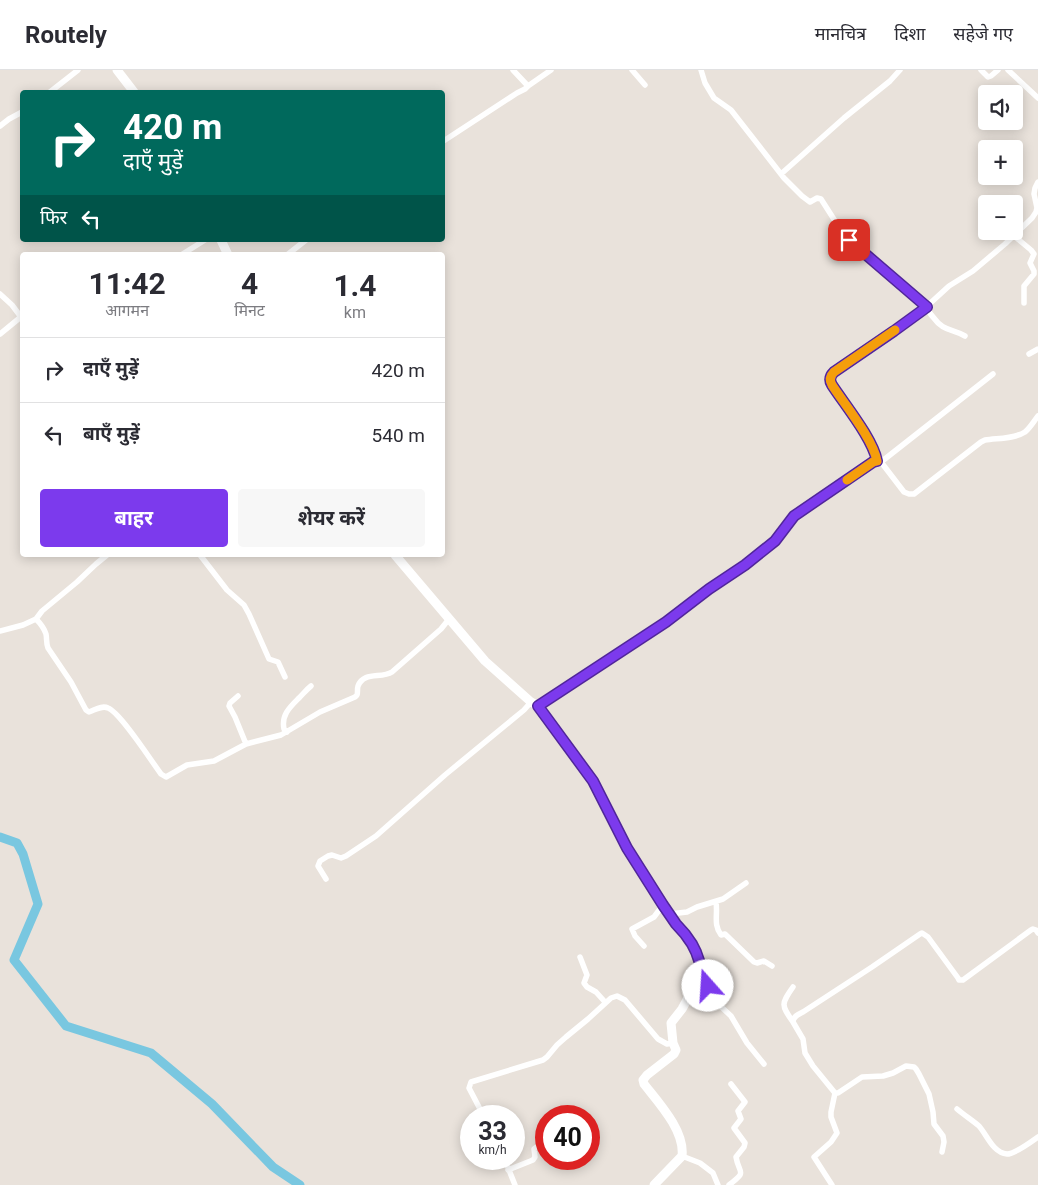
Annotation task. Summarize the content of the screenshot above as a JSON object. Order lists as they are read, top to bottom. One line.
{"page":{"header":"Routely","nav":["मानचित्र","दिशा","सहेजे गए"],"map_buttons":["+","−"],"turn":["420 m","दाएँ मुड़ें"],"then":"फिर","eta":["11:42","आगमन","4","मिनट","1.4","km"],"list":[{"name":"दाएँ मुड़ें","value":"420 m"},{"name":"बाएँ मुड़ें","value":"540 m"}],"buttons":["बाहर","शेयर करें"],"speed":"33 km/h","limit":"40"}}
